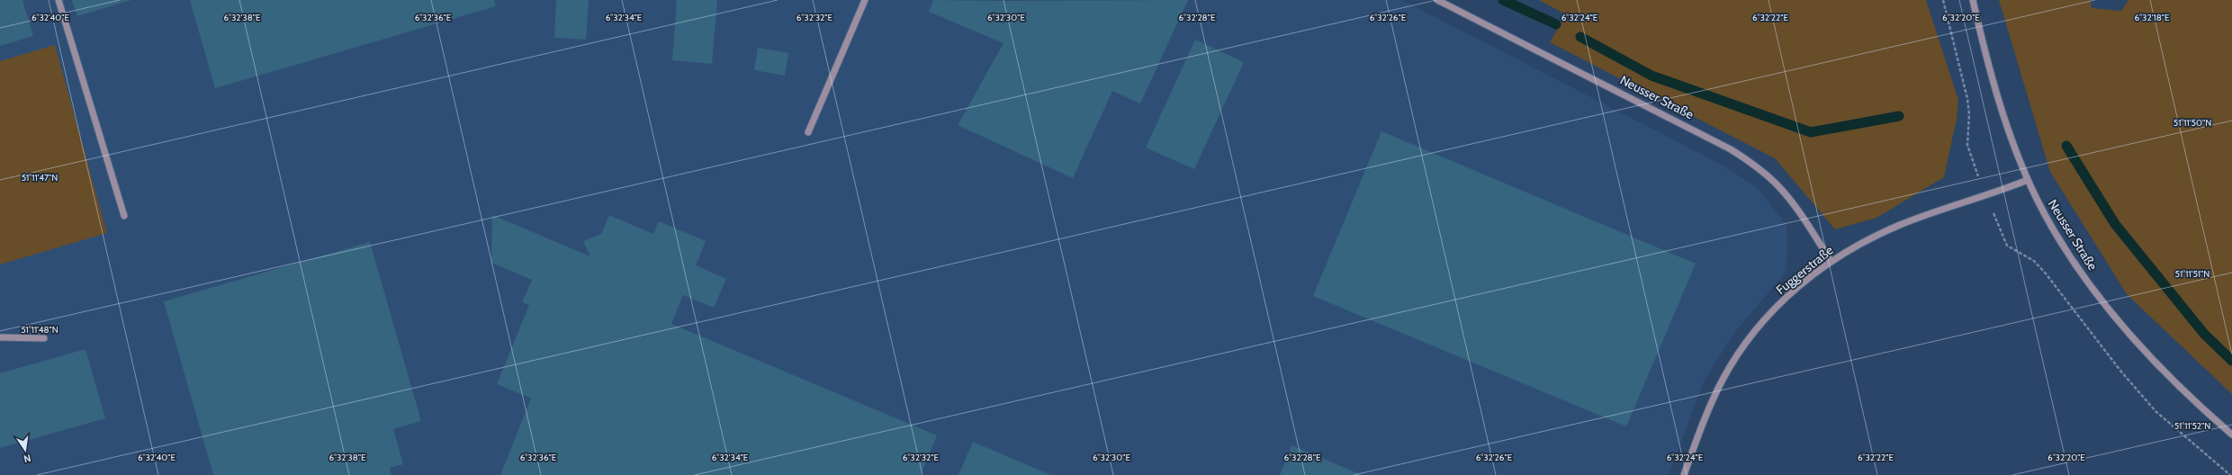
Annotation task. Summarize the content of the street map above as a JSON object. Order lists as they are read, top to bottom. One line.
{"streets":{"street":["Neusser Straße","Fuggerstraße"]},"crossings":[["Neusser Straße","Fuggerstraße"]],"north":"bottom","coordinates":["6°32'40\"E","6°32'38\"E","6°32'36\"E","6°32'34\"E","6°32'32\"E","6°32'30\"E","6°32'28\"E","6°32'26\"E","6°32'24\"E","6°32'22\"E","6°32'20\"E","6°32'18\"E","51°11'50\"N","51°11'47\"N","51°11'51\"N","51°11'48\"N","51°11'52\"N"]}
